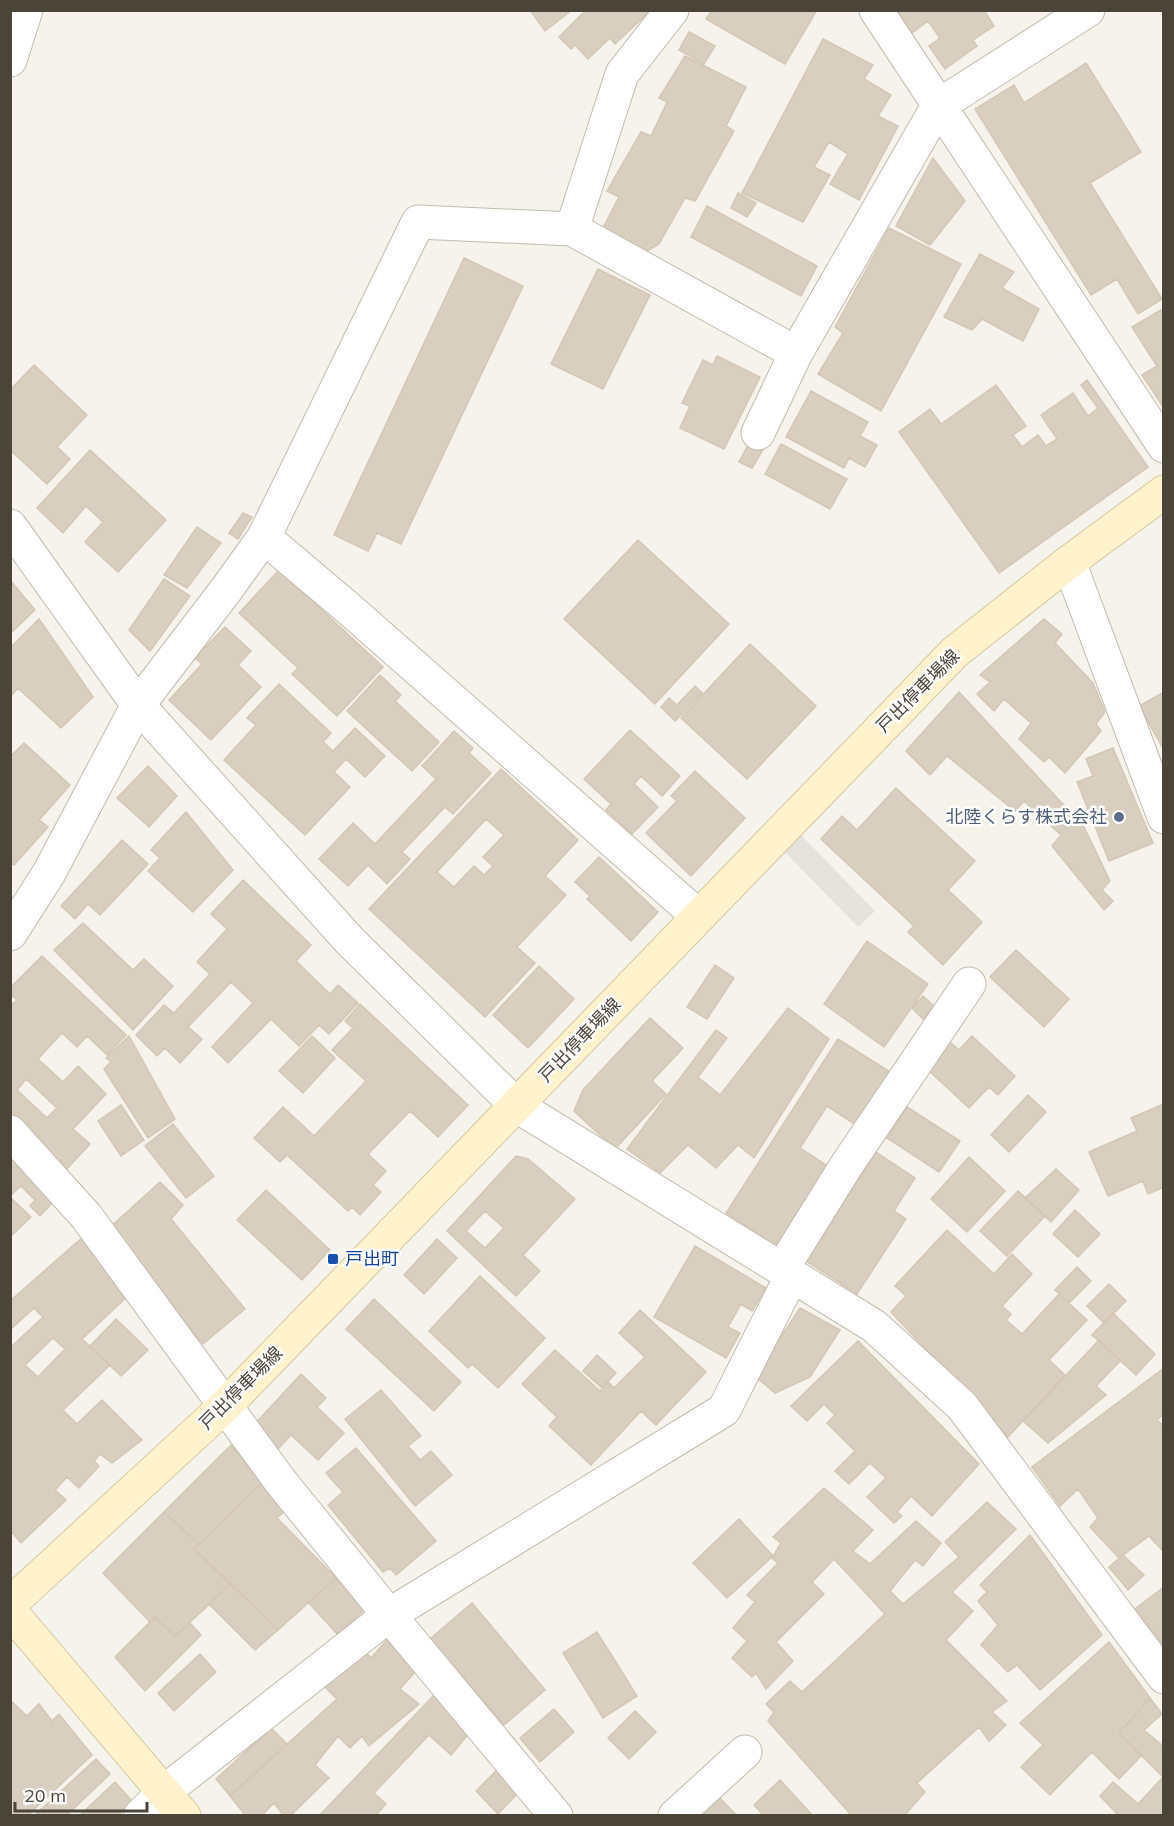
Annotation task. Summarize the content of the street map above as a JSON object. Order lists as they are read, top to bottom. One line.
{"streets":{"main road":["戸出停車場線"]},"places":{"other":["北陸くらす株式会社"],"transit":["戸出町"]},"scale_bar":"20 m"}
